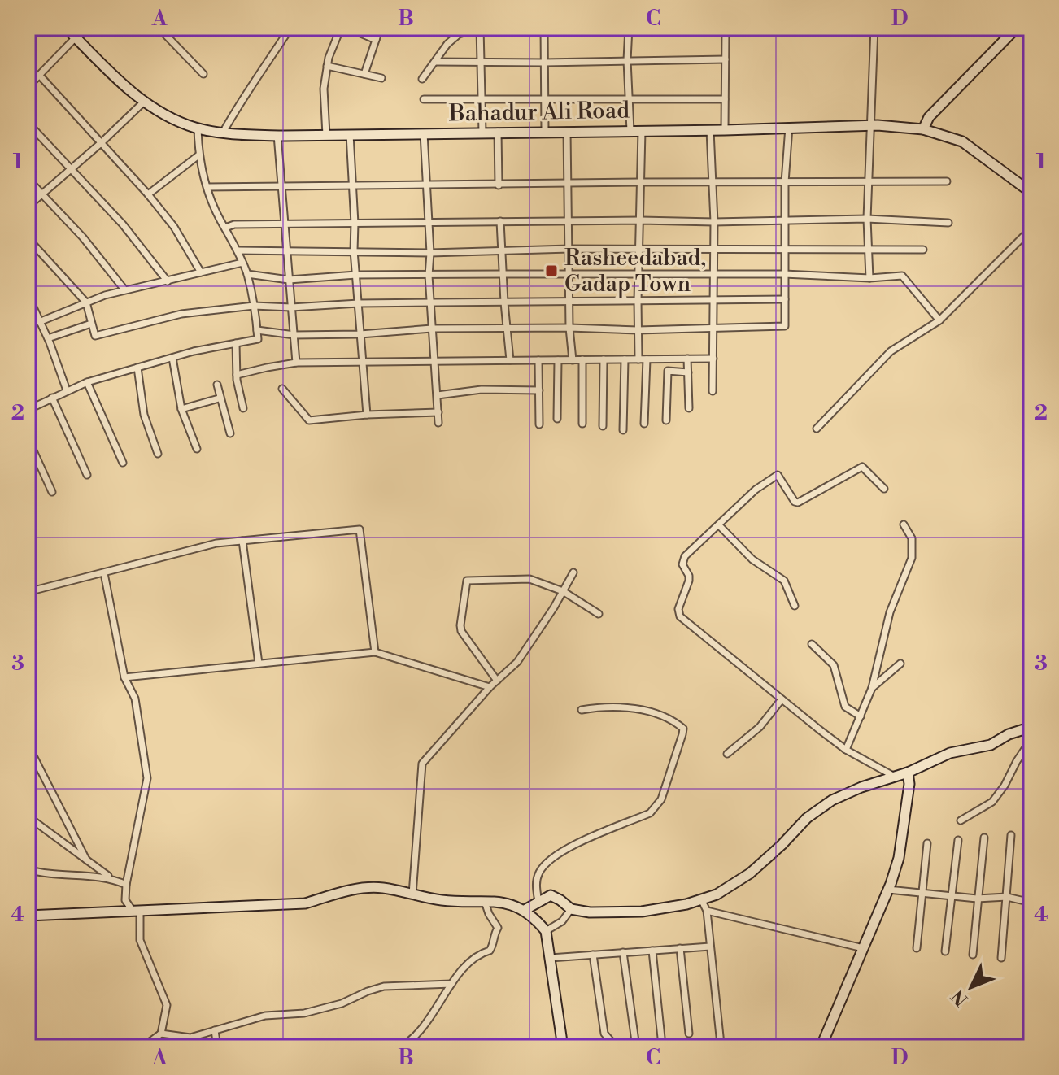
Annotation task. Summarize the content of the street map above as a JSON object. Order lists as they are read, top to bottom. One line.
{"streets":{"street":["Bahadur Ali Road"]},"places":{"transit":["Rasheedabad, Gadap Town"]},"north":"bottom left","grid":{"columns":["A","B","C","D"],"rows":["1","2","3","4"]}}
